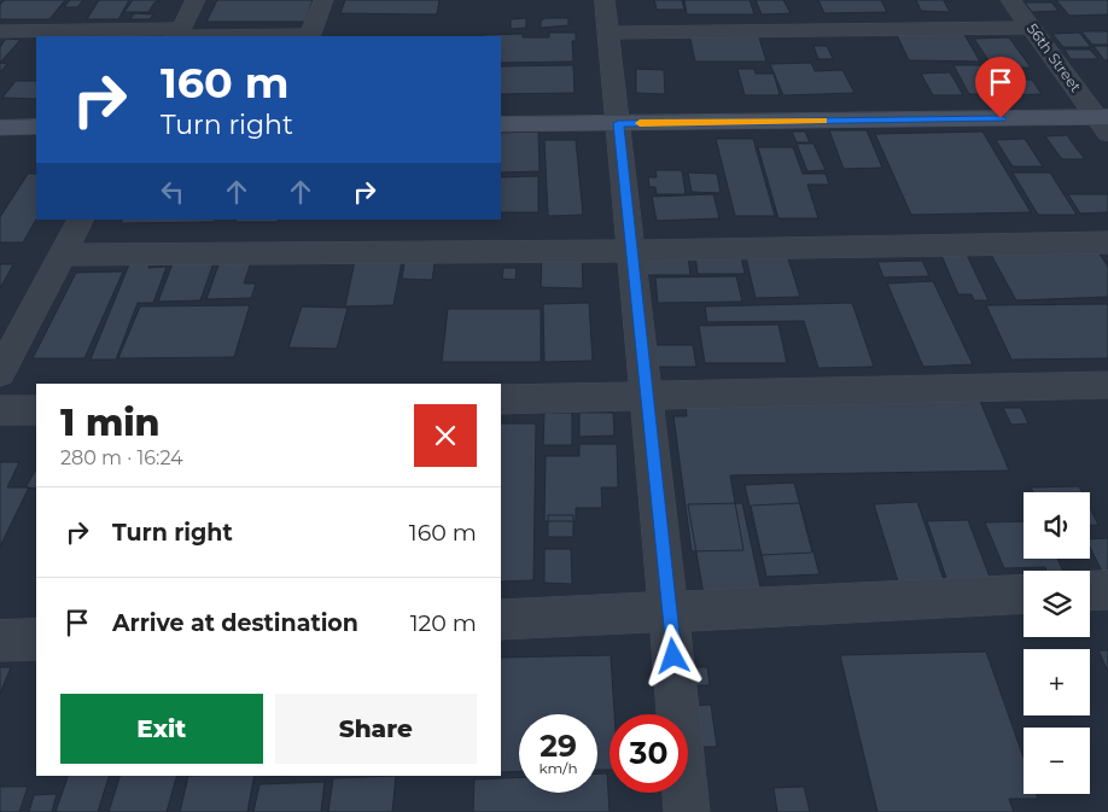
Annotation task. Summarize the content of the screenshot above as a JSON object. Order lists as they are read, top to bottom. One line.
{"streets":{"street":["56th Street"]},"page":{"turn":["160 m","Turn right"],"heading":["1 min","280 m · 16:24"],"list":[{"name":"Turn right","value":"160 m"},{"name":"Arrive at destination","value":"120 m"}],"map_buttons":["+","−"],"buttons":["Exit","Share"],"speed":"29 km/h","limit":"30"}}
